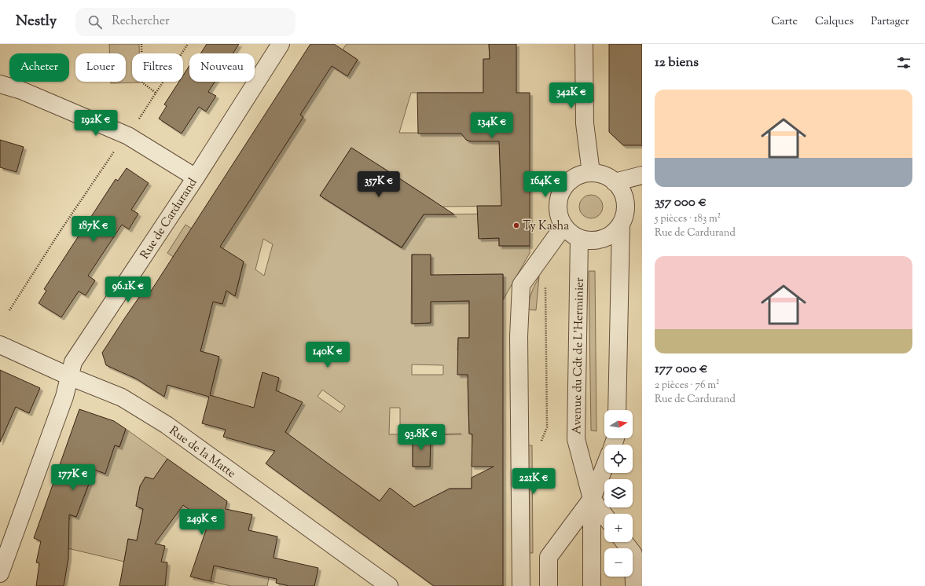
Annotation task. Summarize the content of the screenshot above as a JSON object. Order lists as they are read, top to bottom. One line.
{"streets":{"street":["Rue de Cardurand","Avenue du Cdt de L'Herminier","Rue de la Matte"]},"crossings":[["Rue de Cardurand","Rue de la Matte"]],"places":["Ty Kasha"],"north":"right","page":{"header":"Nestly","search":"Rechercher","nav":["Carte","Calques","Partager"],"heading":"12 biens","chip":["Acheter","Louer","Filtres","Nouveau"],"list":[{"name":"357 000 €","note":"5 pièces · 183 m² · Rue de Cardurand"},{"name":"177 000 €","note":"2 pièces · 76 m² · Rue de Cardurand"}],"price":["342K €","192K €","134K €","357K €","164K €","187K €","96.1K €","140K €","93.8K €","177K €","221K €","249K €"],"map_buttons":["+","−"]}}
